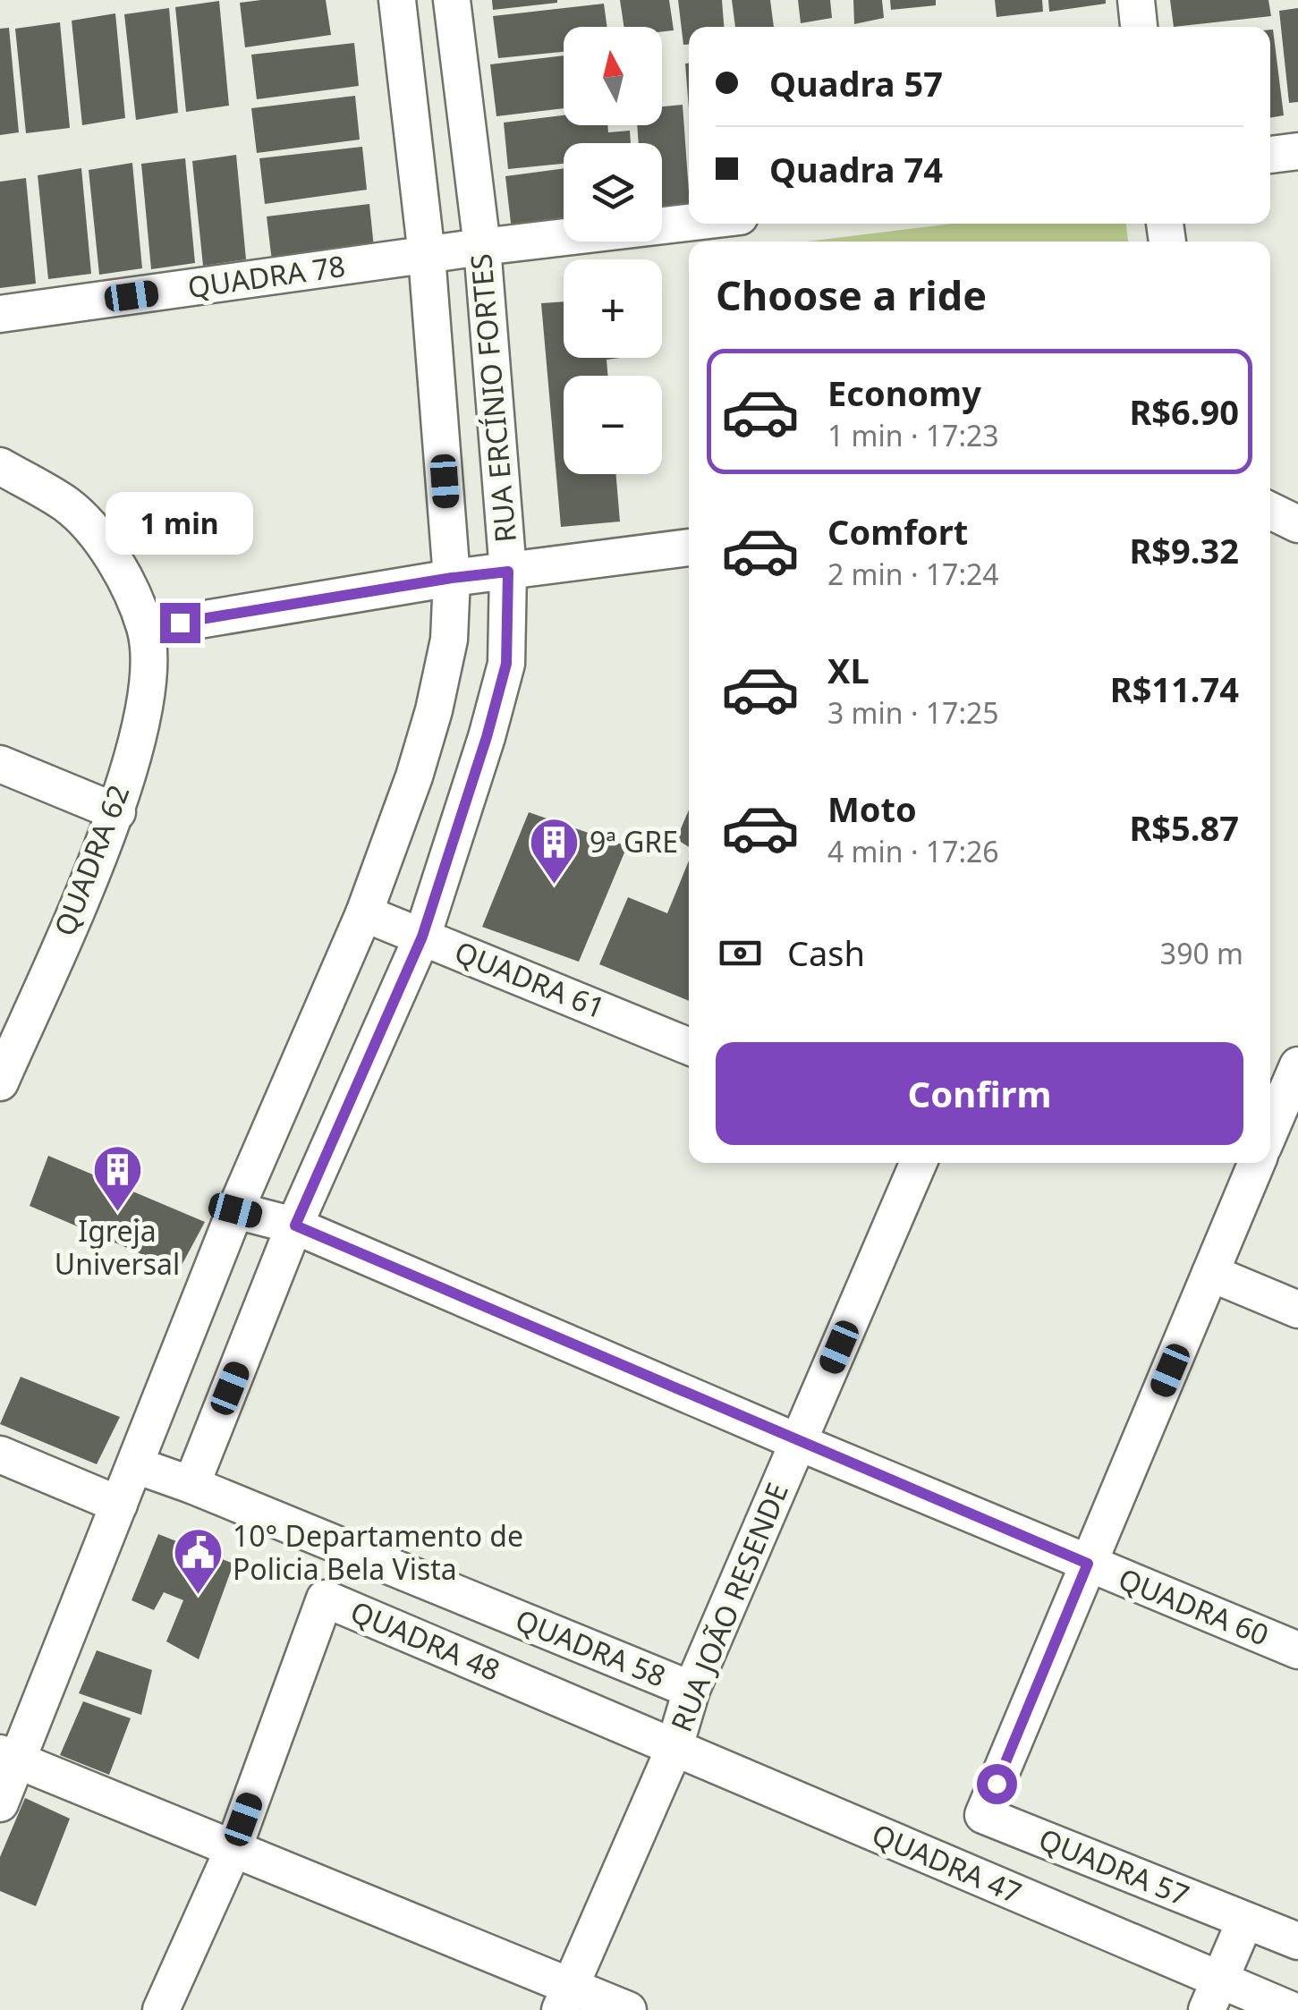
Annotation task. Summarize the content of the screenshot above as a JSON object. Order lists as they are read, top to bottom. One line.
{"streets":{"street":["QUADRA 78","RUA ERCÍNIO FORTES","QUADRA 62","QUADRA 61","RUA JOÃO RESENDE","QUADRA 60","QUADRA 48","QUADRA 58","QUADRA 47","QUADRA 57"]},"crossings":[["QUADRA 78","RUA ERCÍNIO FORTES"],["RUA ERCÍNIO FORTES","QUADRA 61"],["RUA ERCÍNIO FORTES","QUADRA 58"],["RUA JOÃO RESENDE","QUADRA 60"],["RUA JOÃO RESENDE","QUADRA 48"],["RUA JOÃO RESENDE","QUADRA 58"],["RUA JOÃO RESENDE","QUADRA 47"],["QUADRA 60","QUADRA 57"],["QUADRA 48","QUADRA 47"]],"places":{"building":["9ª GRE","Igreja Universal"],"public building":["10° Departamento de Policia Bela Vista"]},"north":"top","page":{"map_buttons":["+","−"],"banner":["Quadra 57","Quadra 74"],"heading":"Choose a ride","list":[{"name":"Economy","note":"1 min · 17:23","value":"R$6.90"},{"name":"Comfort","note":"2 min · 17:24","value":"R$9.32"},{"name":"XL","note":"3 min · 17:25","value":"R$11.74"},{"name":"Moto","note":"4 min · 17:26","value":"R$5.87"}],"bubble":"1 min","pay":["Cash","390 m"],"buttons":"Confirm"}}
